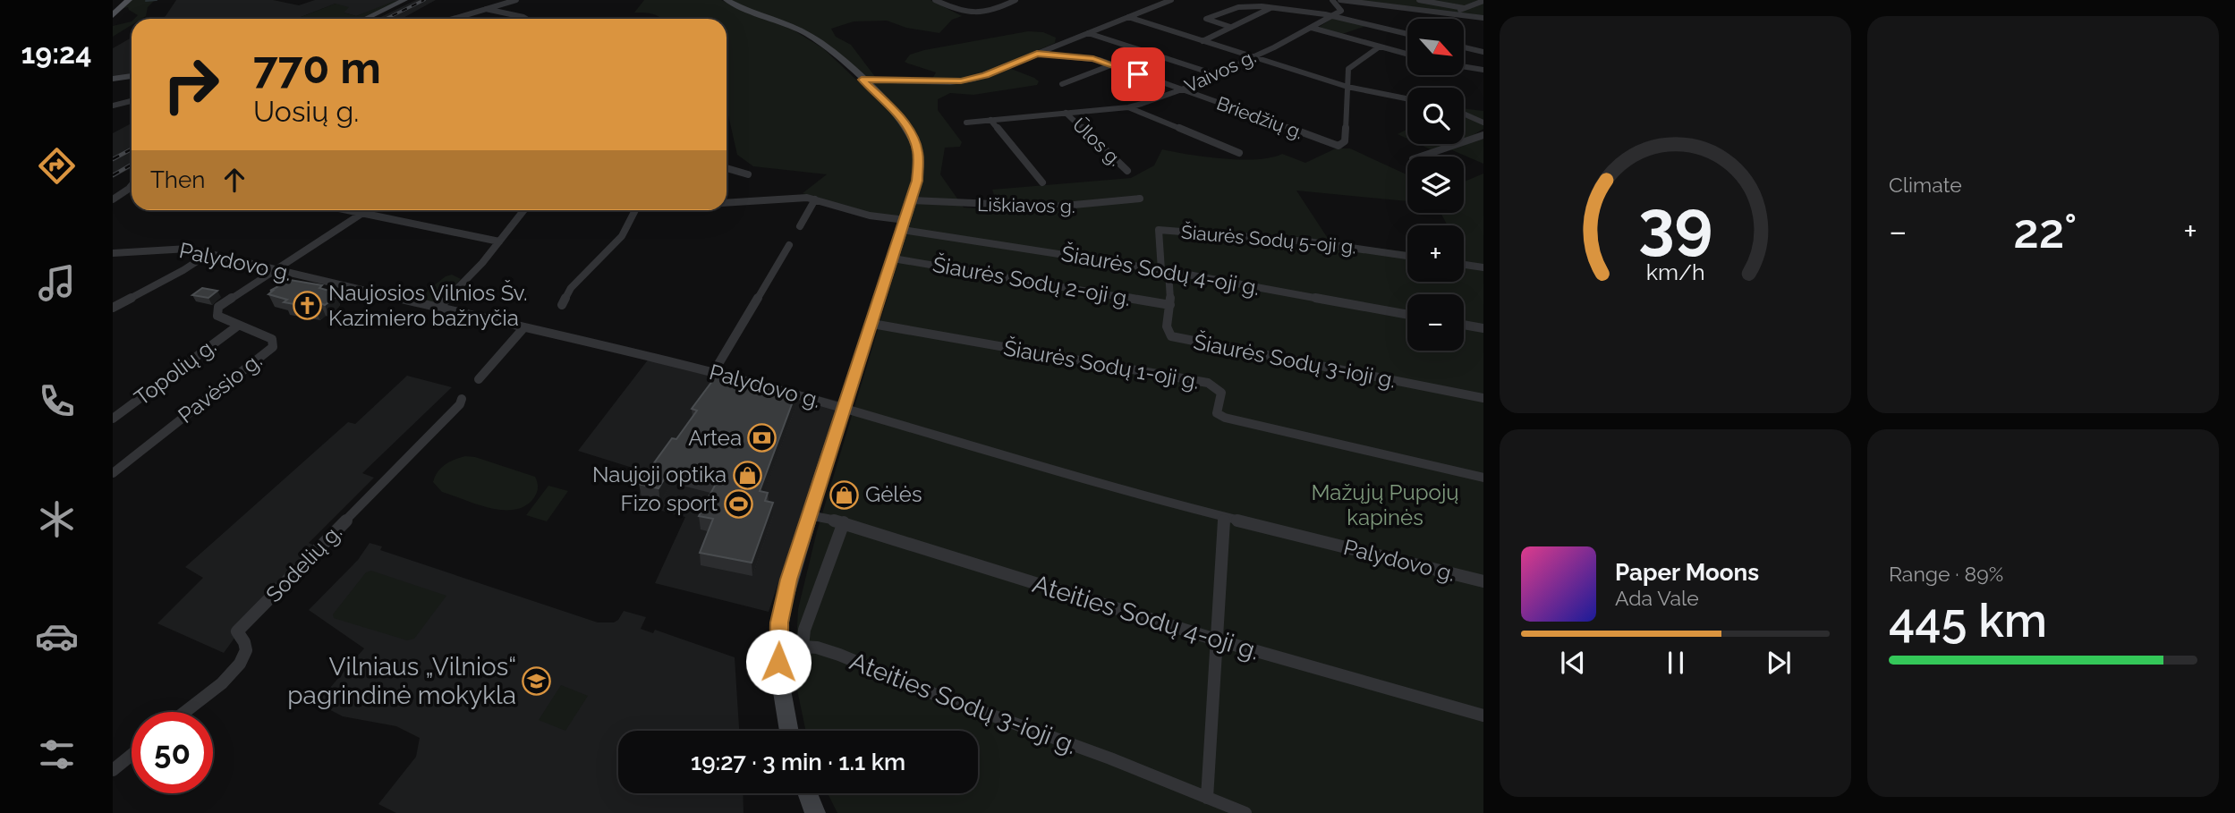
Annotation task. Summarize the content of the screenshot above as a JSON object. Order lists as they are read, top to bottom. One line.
{"streets":{"street":["Vaivos g.","Briedžių g.","Ūlos g.","Liškiavos g.","Šiaurės Sodų 5-oji g.","Palydovo g.","Šiaurės Sodų 4-oji g.","Šiaurės Sodų 2-oji g.","Šiaurės Sodų 3-ioji g.","Šiaurės Sodų 1-oji g.","Topolių g.","Pavėsio g.","Sodelių g.","Ateities Sodų 4-oji g.","Ateities Sodų 3-ioji g."]},"crossings":[["Vaivos g.","Briedžių g."],["Vaivos g.","Ūlos g."],["Šiaurės Sodų 5-oji g.","Šiaurės Sodų 4-oji g."],["Šiaurės Sodų 5-oji g.","Šiaurės Sodų 3-ioji g."],["Palydovo g.","Pavėsio g."],["Šiaurės Sodų 4-oji g.","Šiaurės Sodų 3-ioji g."],["Šiaurės Sodų 2-oji g.","Šiaurės Sodų 3-ioji g."],["Topolių g.","Pavėsio g."]],"parks":["Mažųjų Pupojų kapinės"],"places":{"church":["Naujosios Vilnios Šv. Kazimiero bažnyčia"],"bank":["Artea"],"shop":["Naujoji optika","Gėlės"],"sports":["Fizo sport"],"school or university":["Vilniaus „Vilnios“ pagrindinė mokykla"]},"north":"bottom right","page":{"tabs":"19:24","tile":["Climate",["Range · 89%","445 km"]],"map_buttons":["+","−"],"turn":["770 m","Uosių g."],"then":"Then","heat":["−","22°","+"],"song":["Paper Moons","Ada Vale"],"limit":"50","trip":"19:27 · 3 min · 1.1 km","gauge":["39","km/h"]}}
